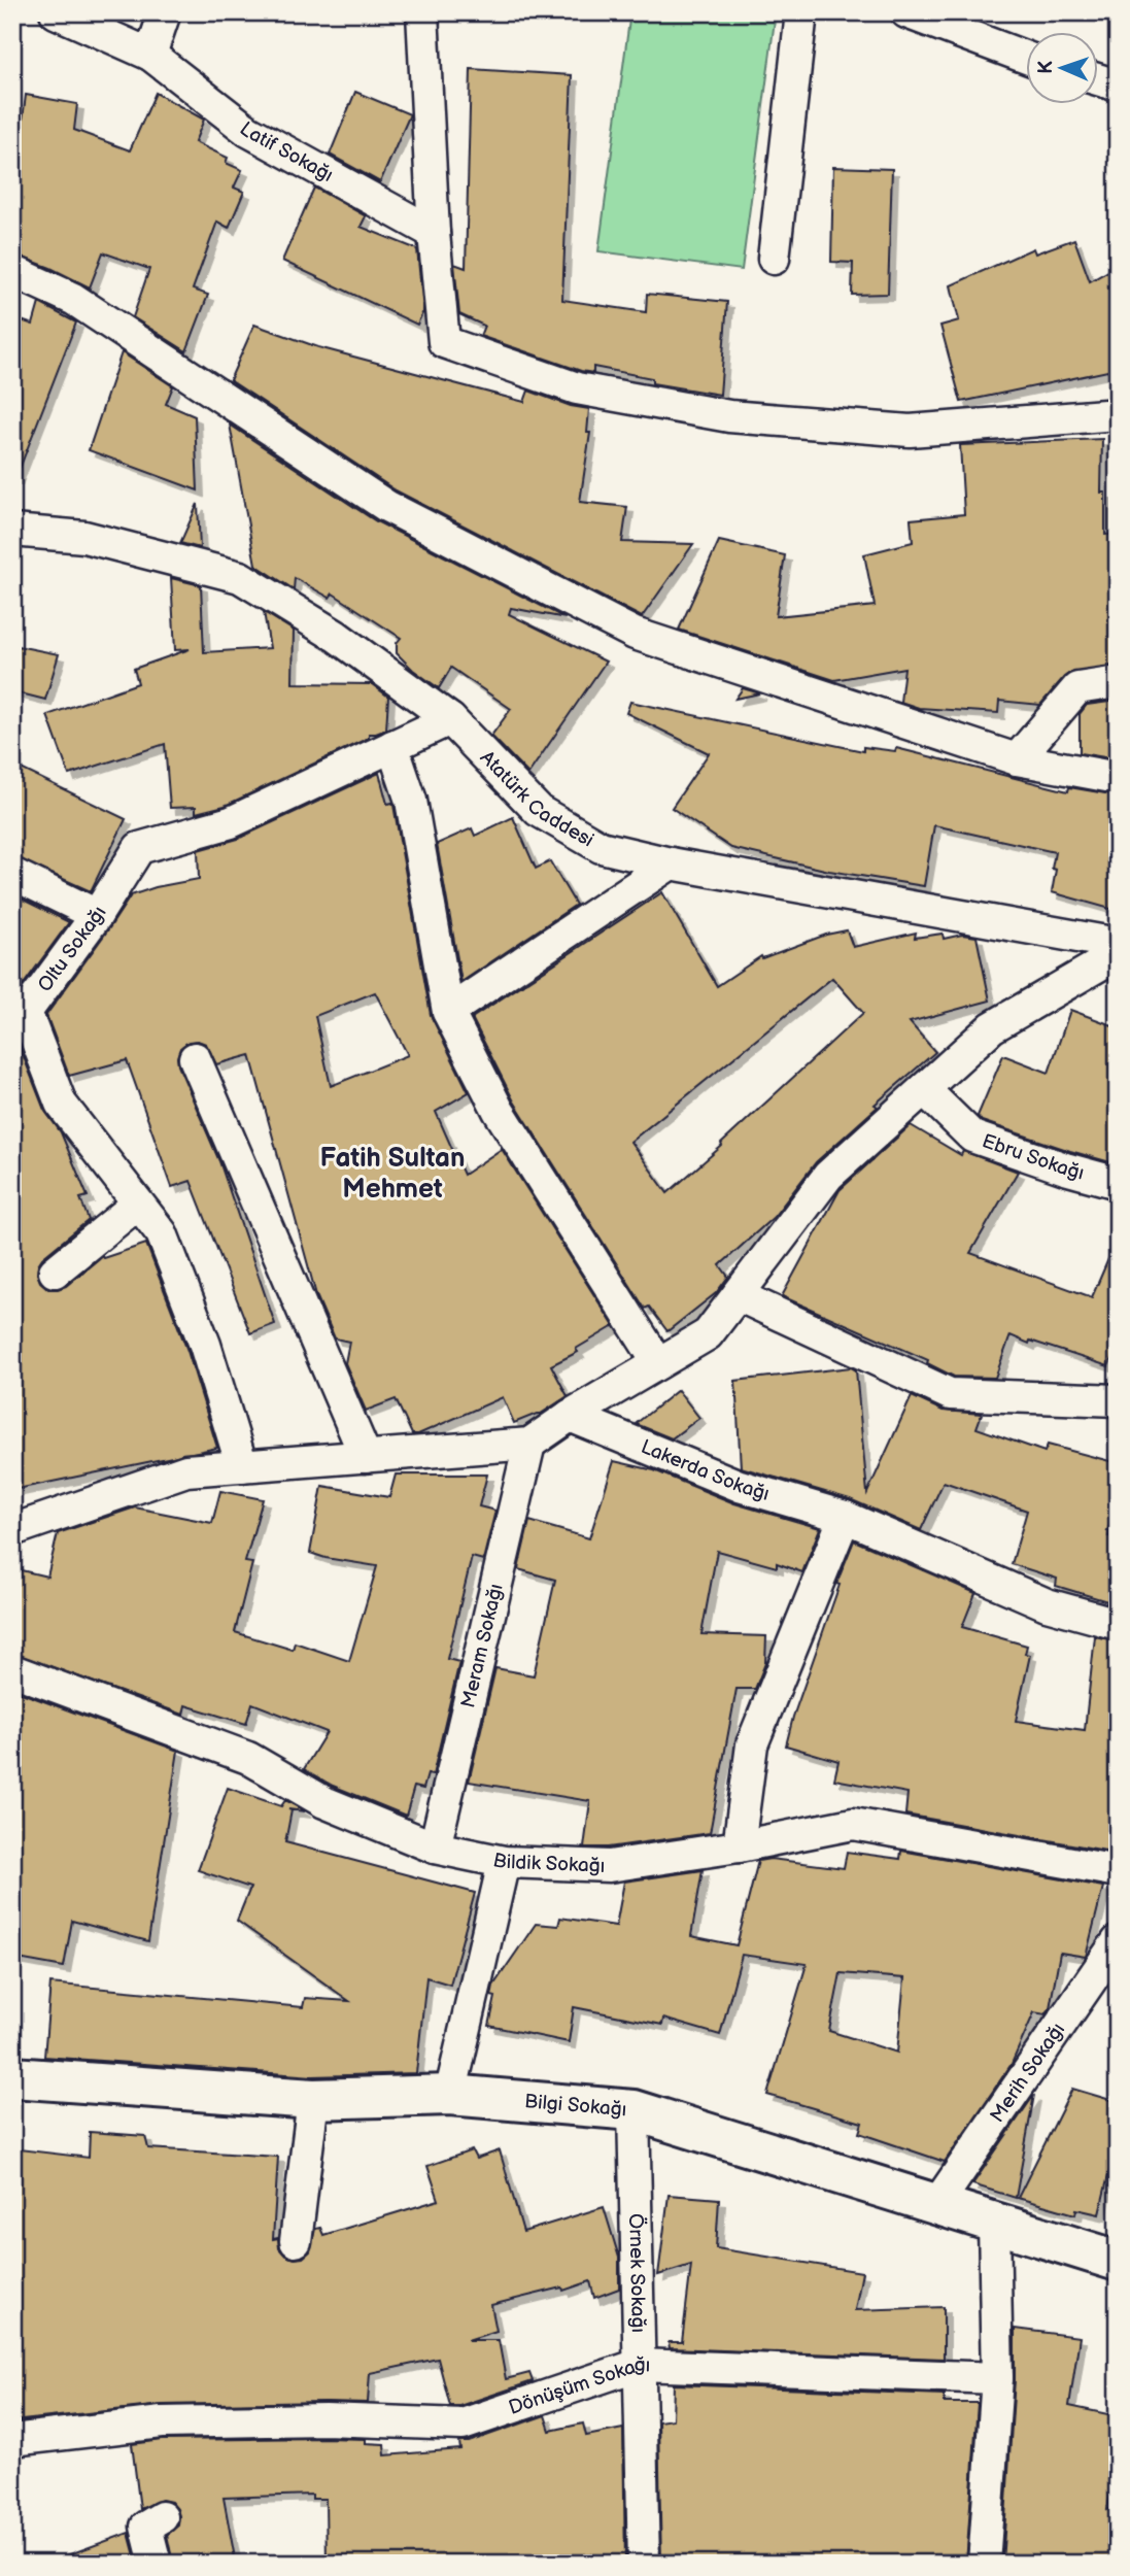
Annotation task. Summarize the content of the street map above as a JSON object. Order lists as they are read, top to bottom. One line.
{"streets":{"street":["Latif Sokağı","Atatürk Caddesi","Oltu Sokağı","Ebru Sokağı","Lakerda Sokağı","Meram Sokağı","Bildik Sokağı","Merih Sokağı","Bilgi Sokağı","Örnek Sokağı","Dönüşüm Sokağı"]},"crossings":[["Atatürk Caddesi","Oltu Sokağı"],["Meram Sokağı","Bildik Sokağı"],["Merih Sokağı","Bilgi Sokağı"],["Bilgi Sokağı","Örnek Sokağı"],["Örnek Sokağı","Dönüşüm Sokağı"]],"districts":["Fatih Sultan Mehmet"],"north":"left"}
